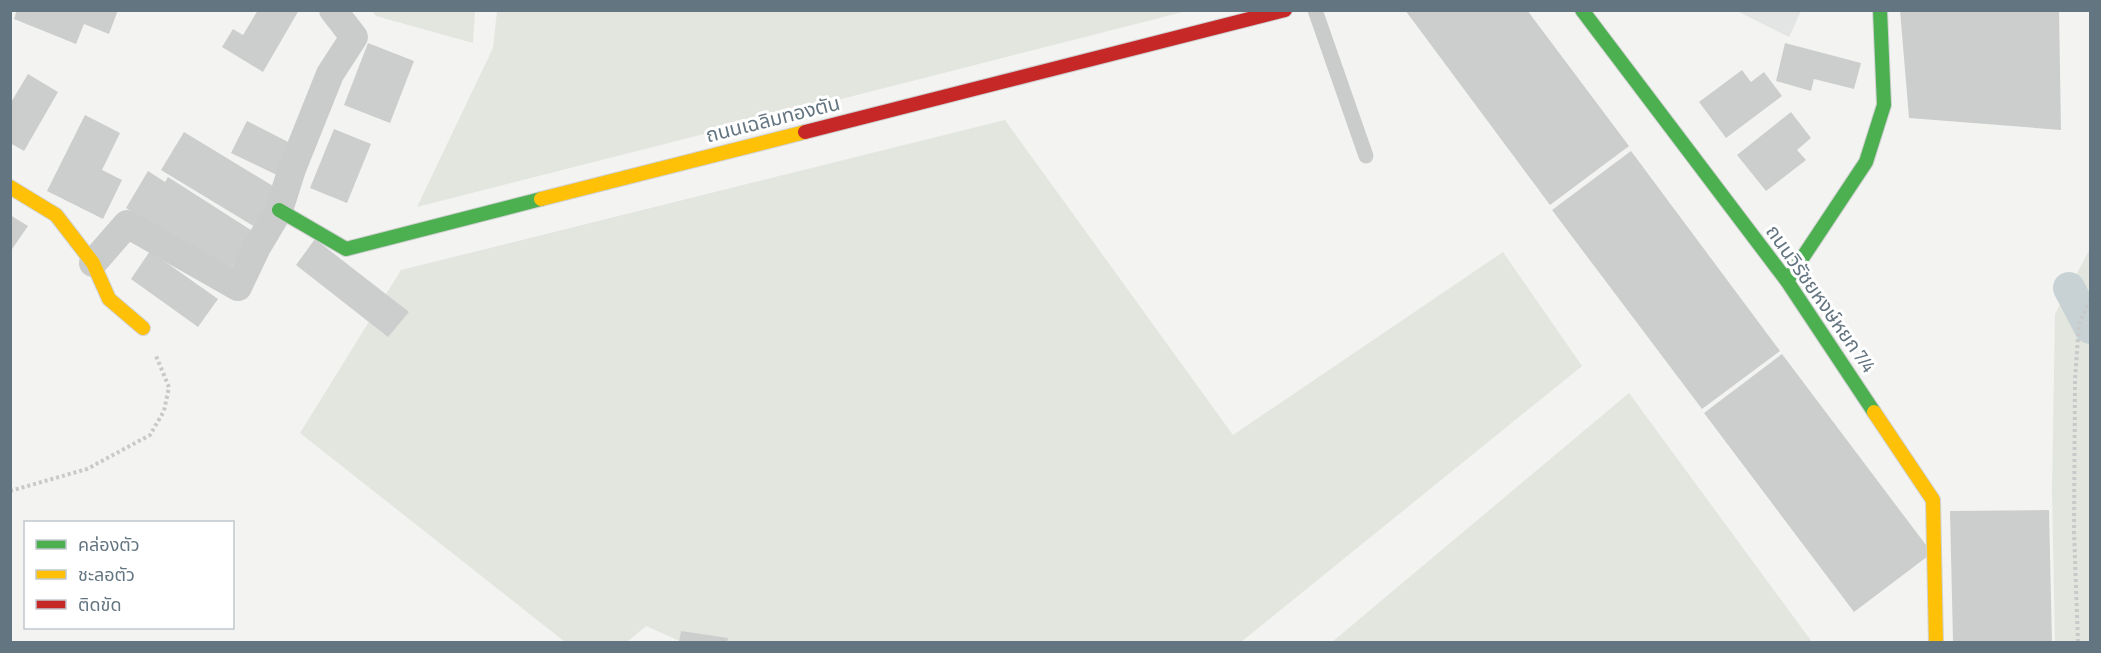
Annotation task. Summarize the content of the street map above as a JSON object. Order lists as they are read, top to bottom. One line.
{"streets":{"street":["ถนนเฉลิมทองตัน","ถนนวิรัชยหงษ์หยก 7/4"]},"legend":["คล่องตัว","ชะลอตัว","ติดขัด"]}
